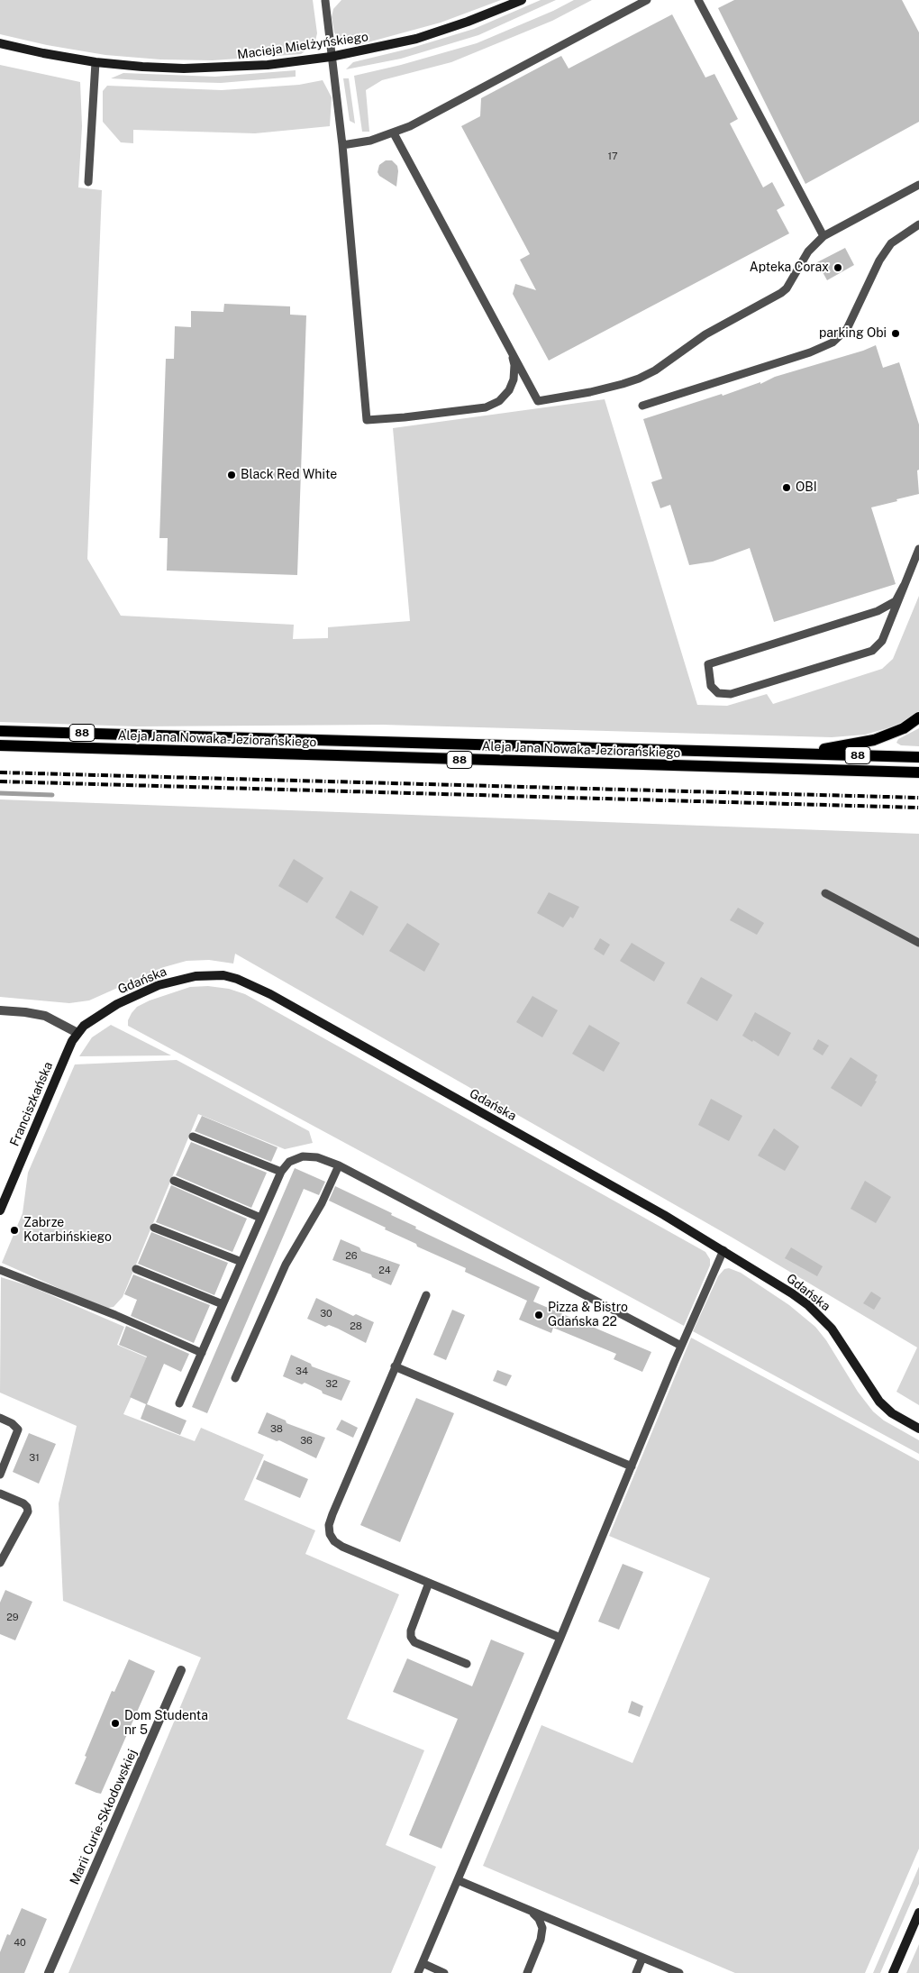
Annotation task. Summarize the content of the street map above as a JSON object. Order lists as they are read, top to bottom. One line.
{"streets":{"main road":["88","Aleja Jana Nowaka-Jeziorańskiego"],"street":["Macieja Mielżyńskiego","Gdańska","Franciszkańska","Marii Curie-Skłodowskiej"]},"crossings":[["Gdańska","Franciszkańska"]],"places":["Apteka Corax","parking Obi","Black Red White","OBI","Zabrze Kotarbińskiego","Pizza & Bistro Gdańska 22","Dom Studenta nr 5"],"house_numbers":["17","26","24","30","28","34","32","38","36","31","29","40"]}
